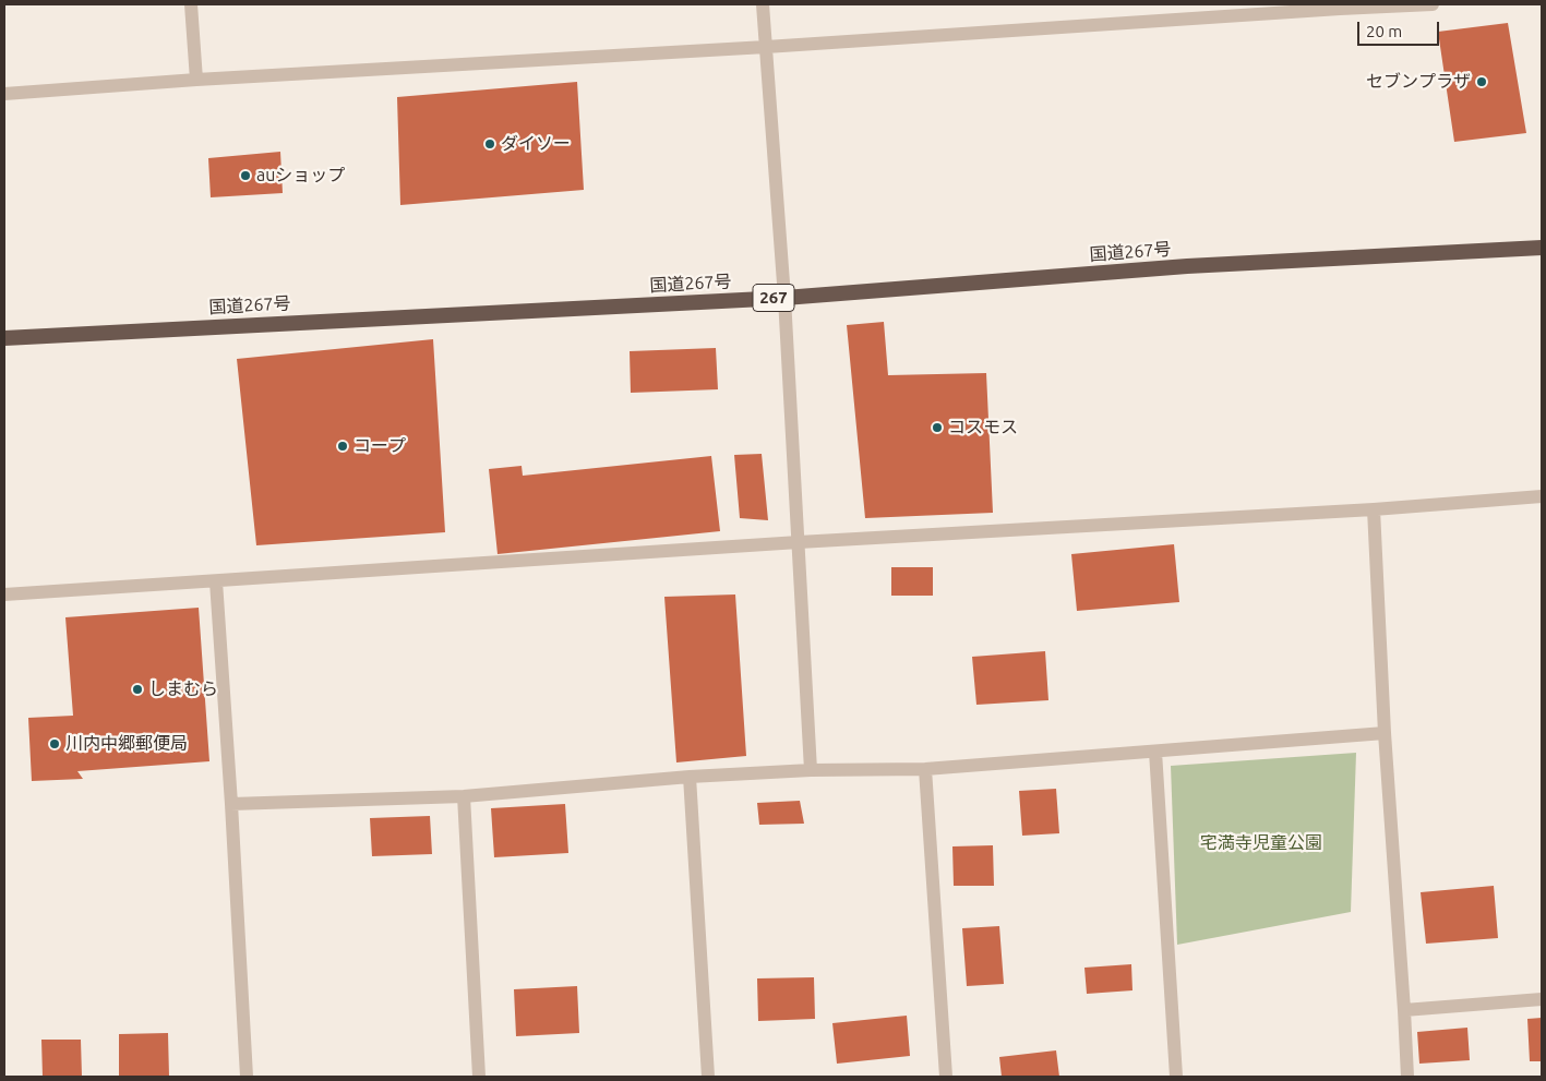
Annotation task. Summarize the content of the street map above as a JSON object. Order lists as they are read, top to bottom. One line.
{"streets":{"highway":["国道267号","267"]},"parks":["宅満寺児童公園"],"places":["セブンプラザ","ダイソー","auショップ","コスモス","コープ","しまむら","川内中郷郵便局"],"scale_bar":"20 m"}
